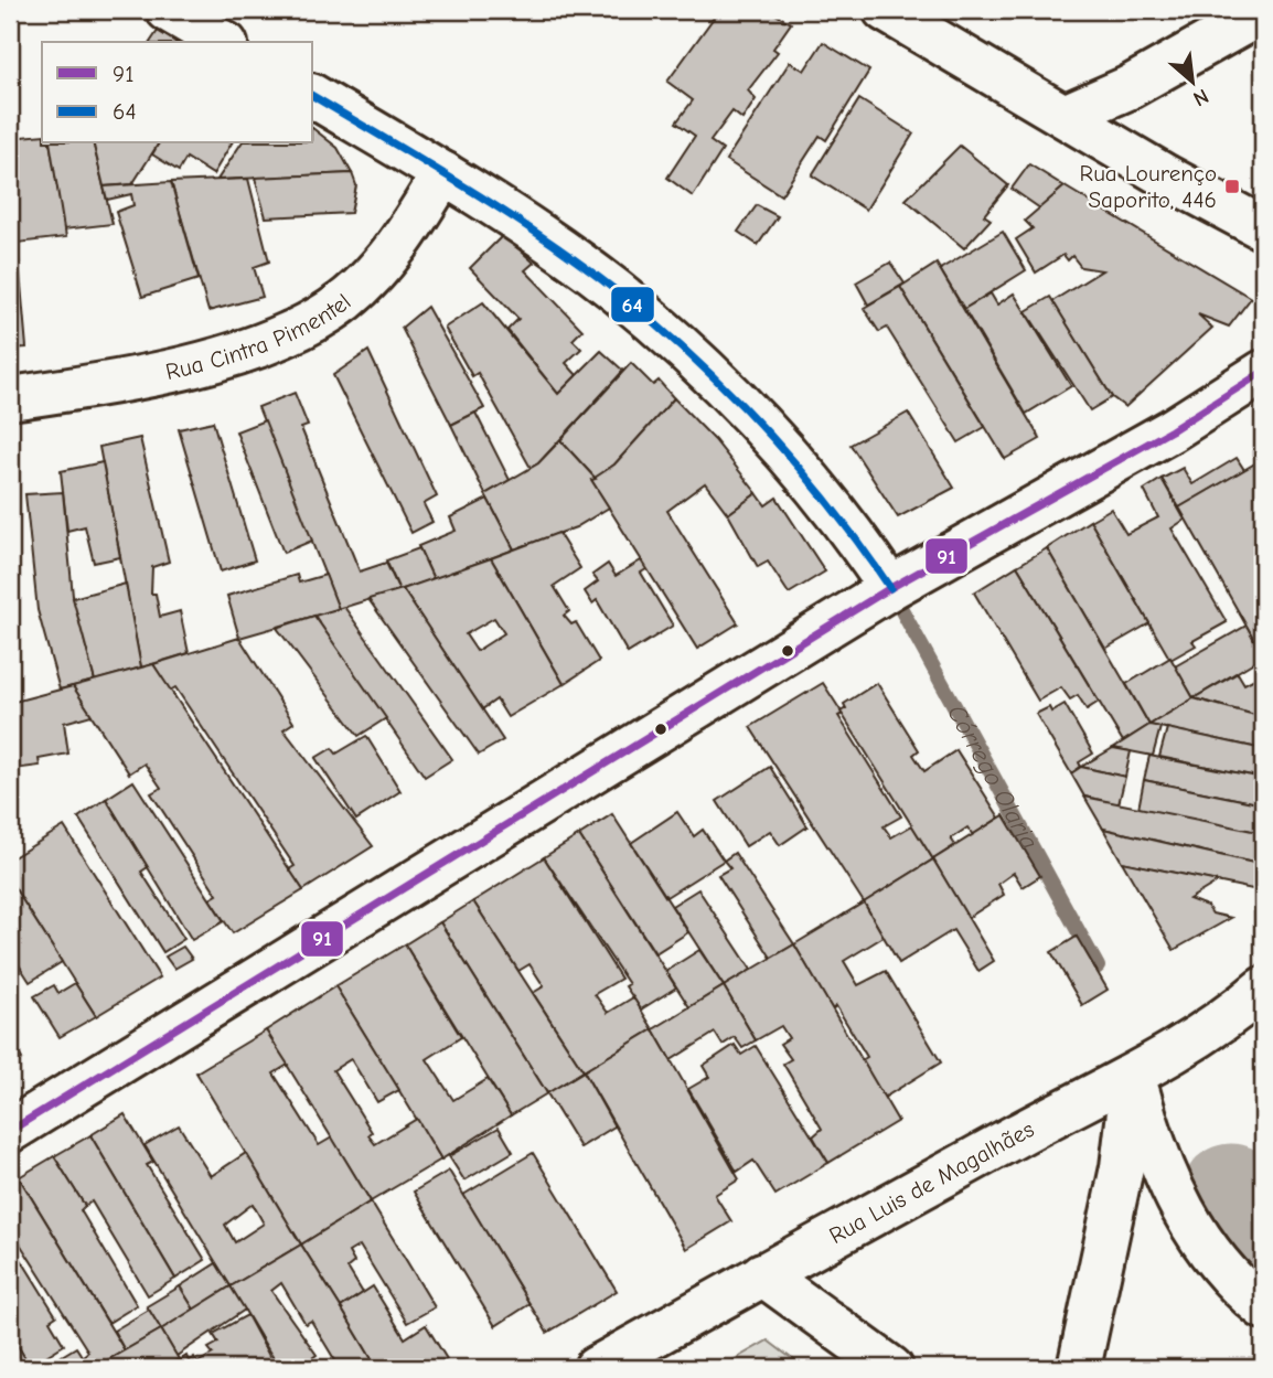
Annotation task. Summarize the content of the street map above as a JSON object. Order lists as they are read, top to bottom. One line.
{"streets":{"street":["Rua Cintra Pimentel","Rua Luis de Magalhães"]},"water":["Córrego Olaria"],"places":{"transit":["Rua Lourenço Saporito, 446"]},"lines":["transit line 64","transit line 91"],"legend":["91","64"],"north":"bottom right"}
